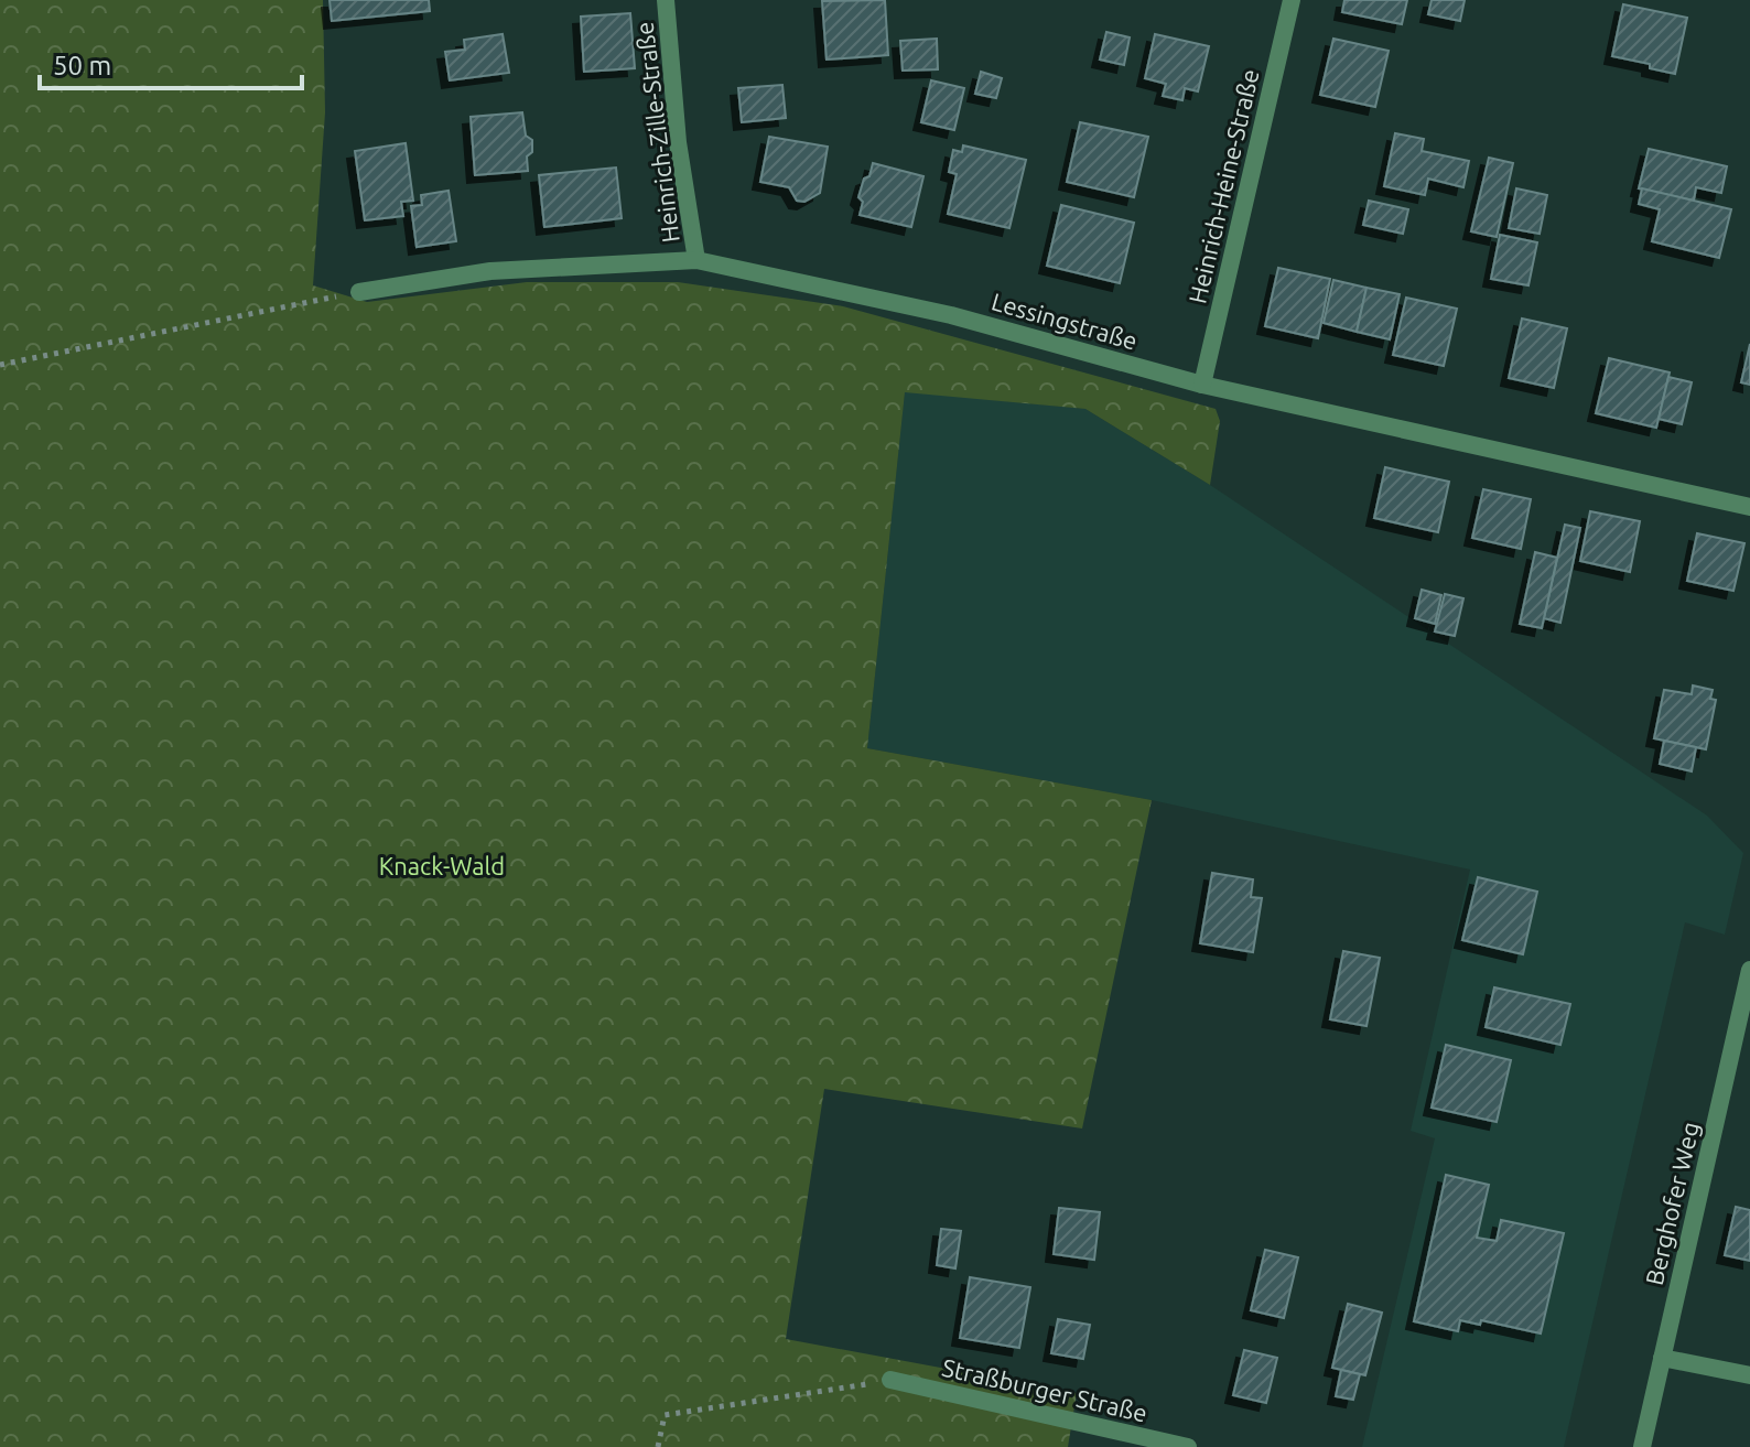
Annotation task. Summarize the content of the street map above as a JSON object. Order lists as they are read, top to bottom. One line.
{"streets":{"street":["Heinrich-Zille-Straße","Heinrich-Heine-Straße","Lessingstraße","Berghofer Weg","Straßburger Straße"]},"crossings":[["Heinrich-Zille-Straße","Lessingstraße"],["Heinrich-Heine-Straße","Lessingstraße"]],"parks":["Knack-Wald"],"scale_bar":"50 m"}
